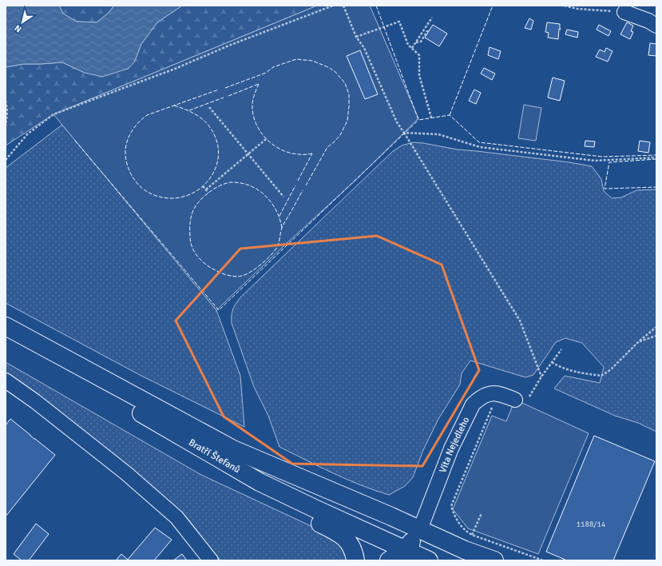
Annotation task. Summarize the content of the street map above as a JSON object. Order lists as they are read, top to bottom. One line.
{"streets":{"main road":["Bratří Štefanů"],"street":["Víta Nejedleho"]},"crossings":[["Víta Nejedleho","Bratří Štefanů"]],"house_numbers":["1188/14"],"north":"bottom left"}
